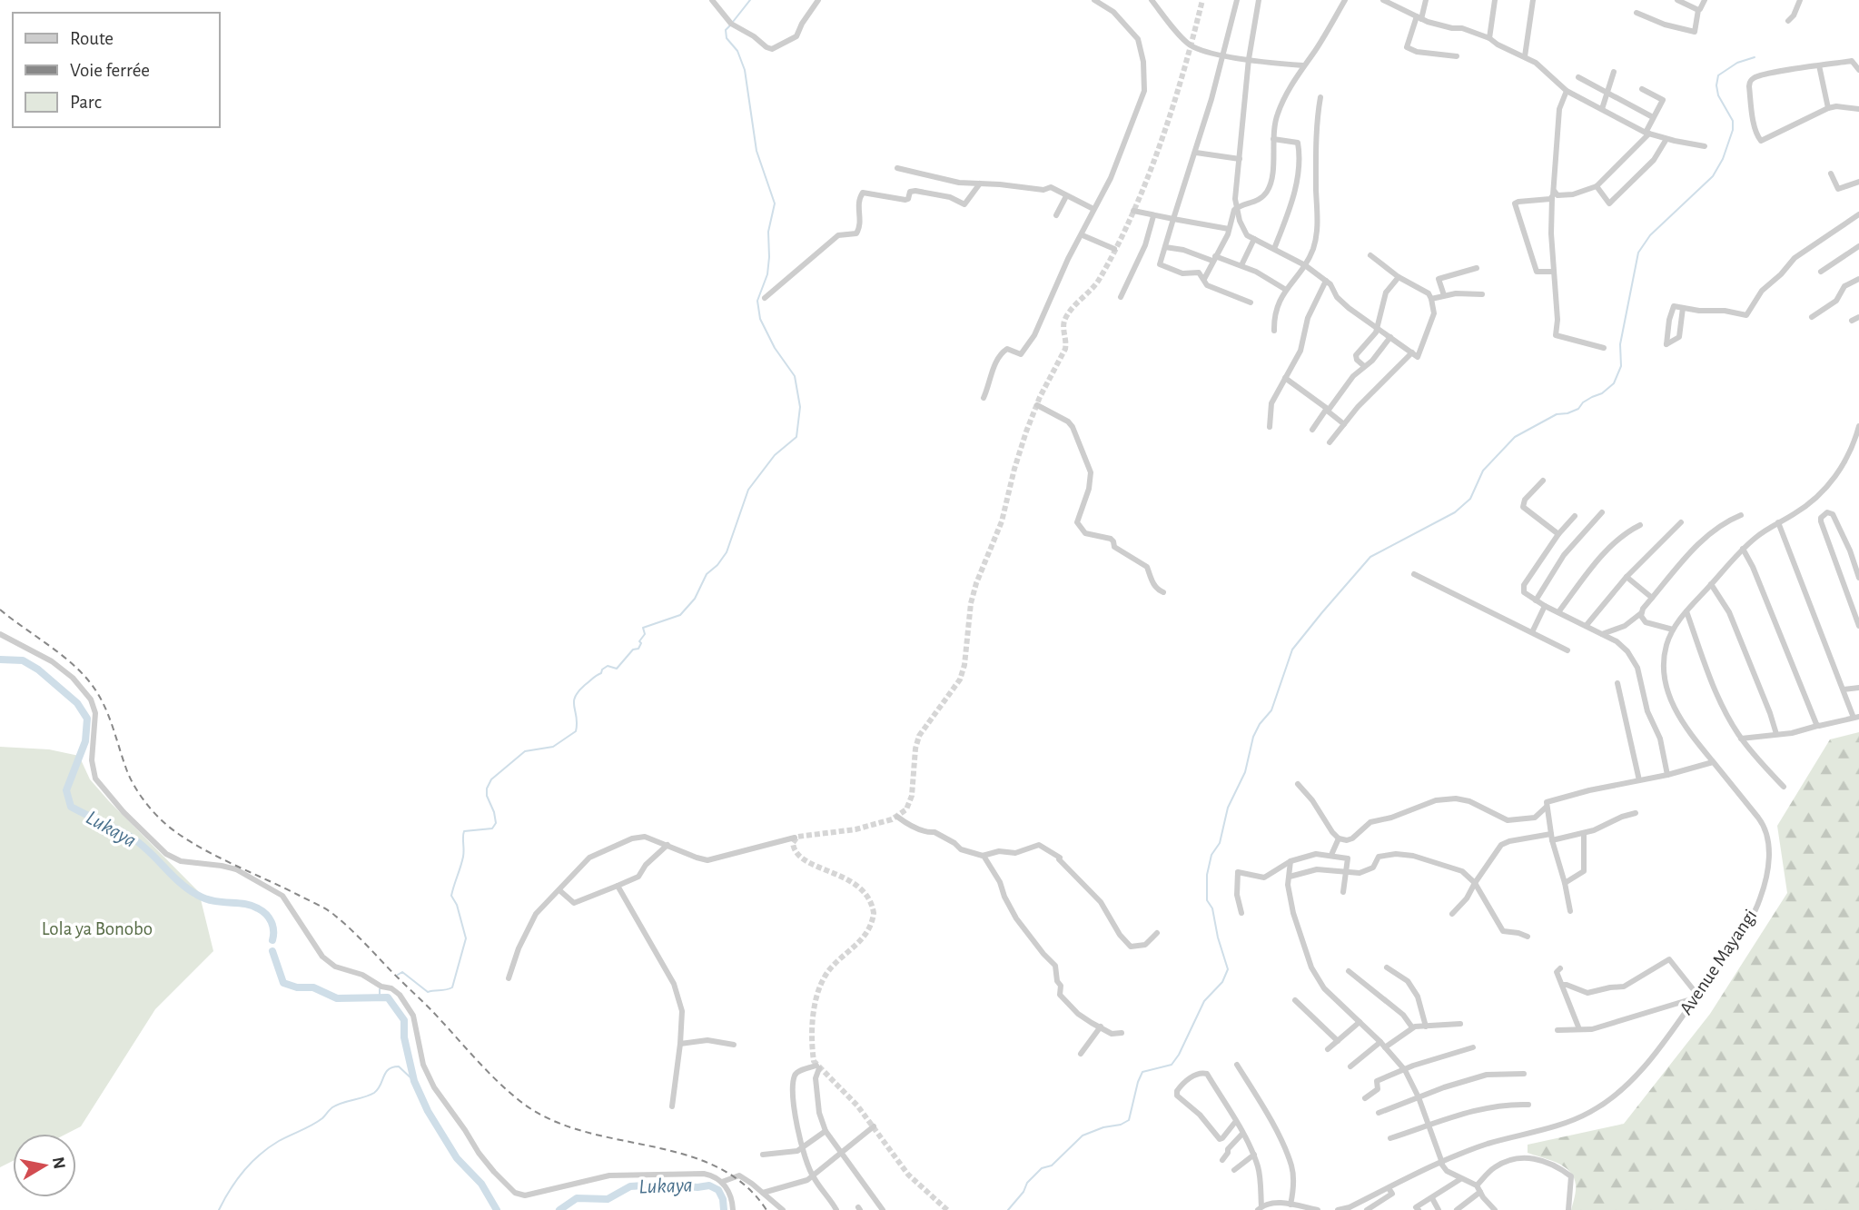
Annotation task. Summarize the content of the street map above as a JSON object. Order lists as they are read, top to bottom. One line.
{"streets":{"street":["Avenue Mayangi"]},"water":["Lukaya"],"parks":["Lola ya Bonobo"],"legend":["Route","Voie ferrée","Parc"],"north":"right"}
